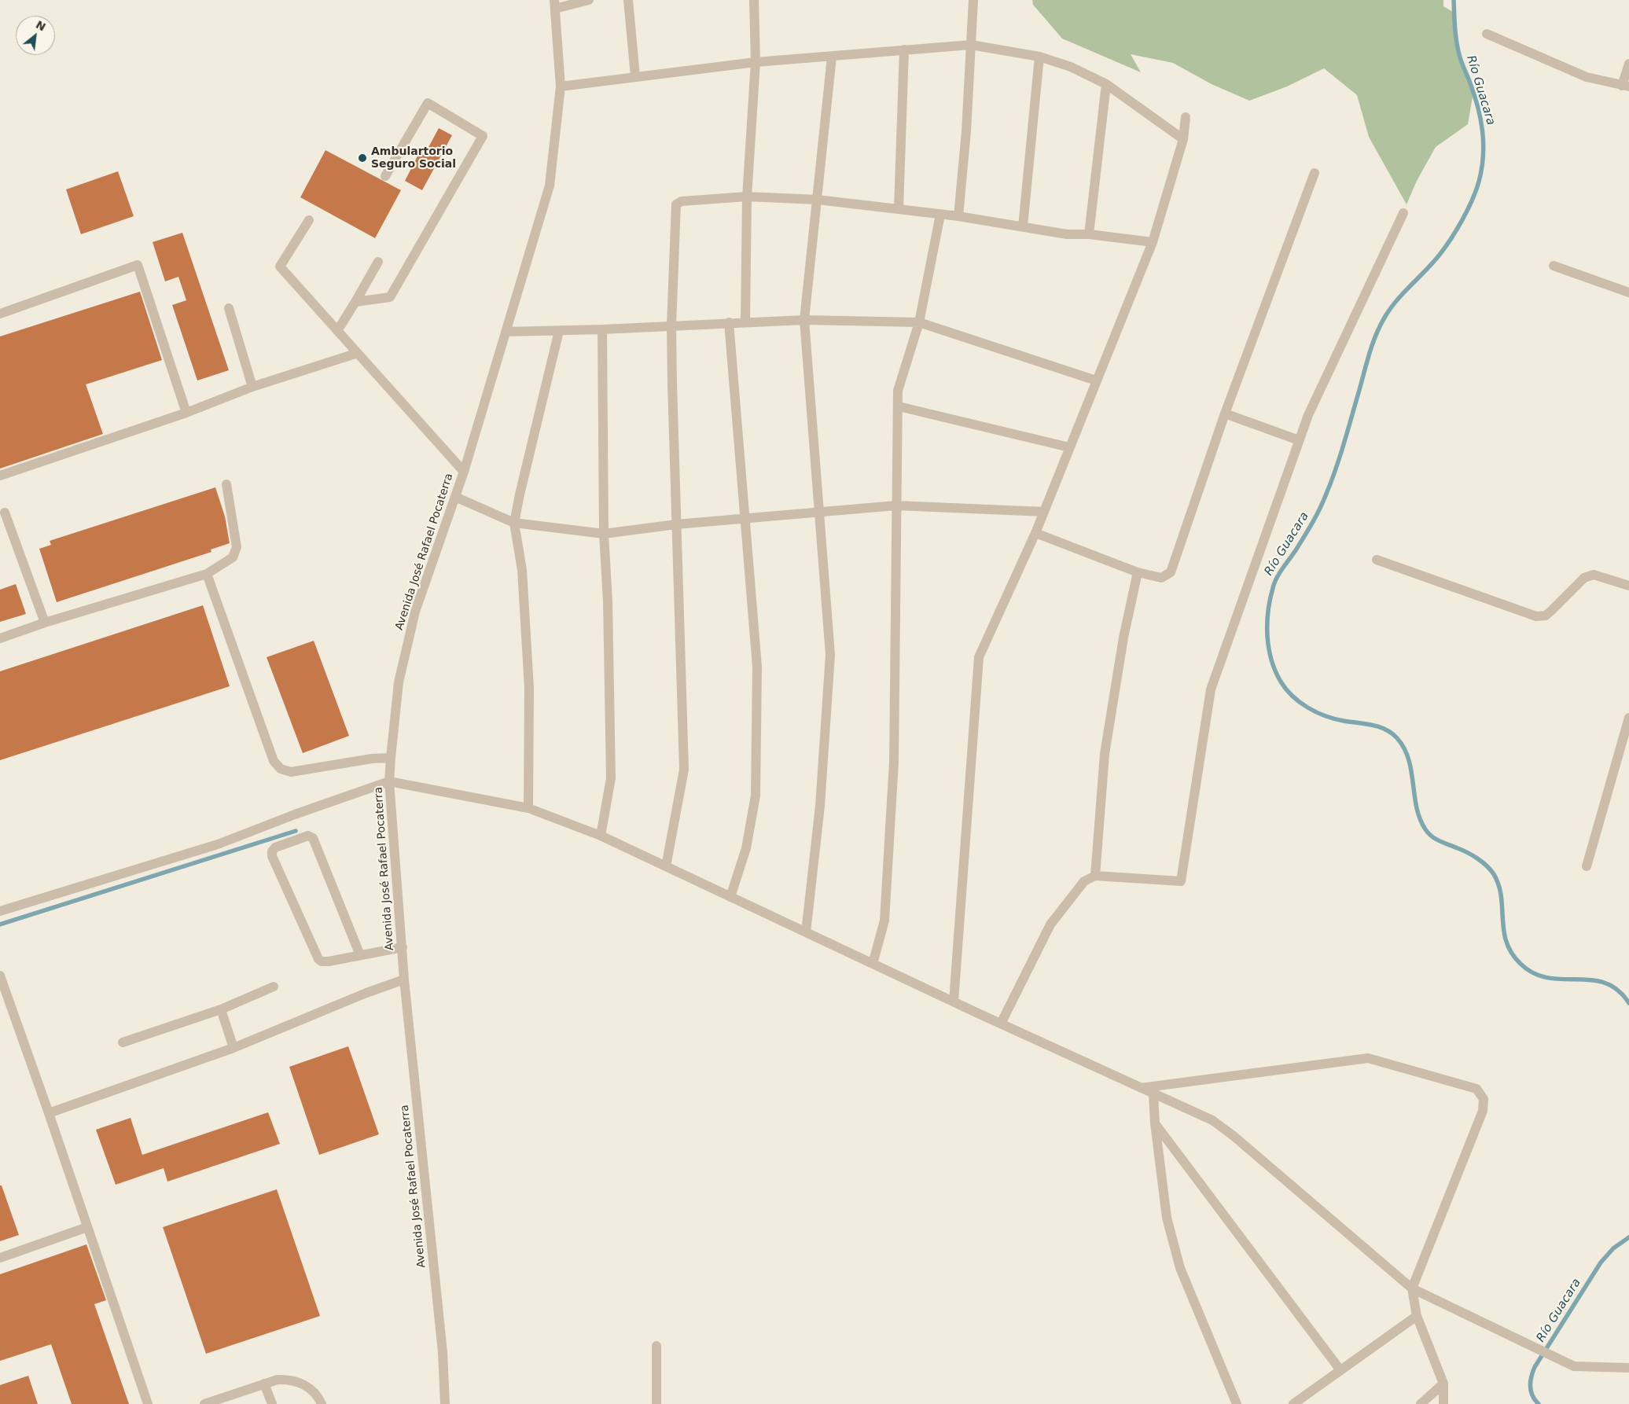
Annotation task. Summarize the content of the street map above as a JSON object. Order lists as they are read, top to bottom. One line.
{"streets":{"street":["Avenida José Rafael Pocaterra"]},"water":["Río Guacara"],"places":["Ambulartorio Seguro Social"],"north":"top right"}
